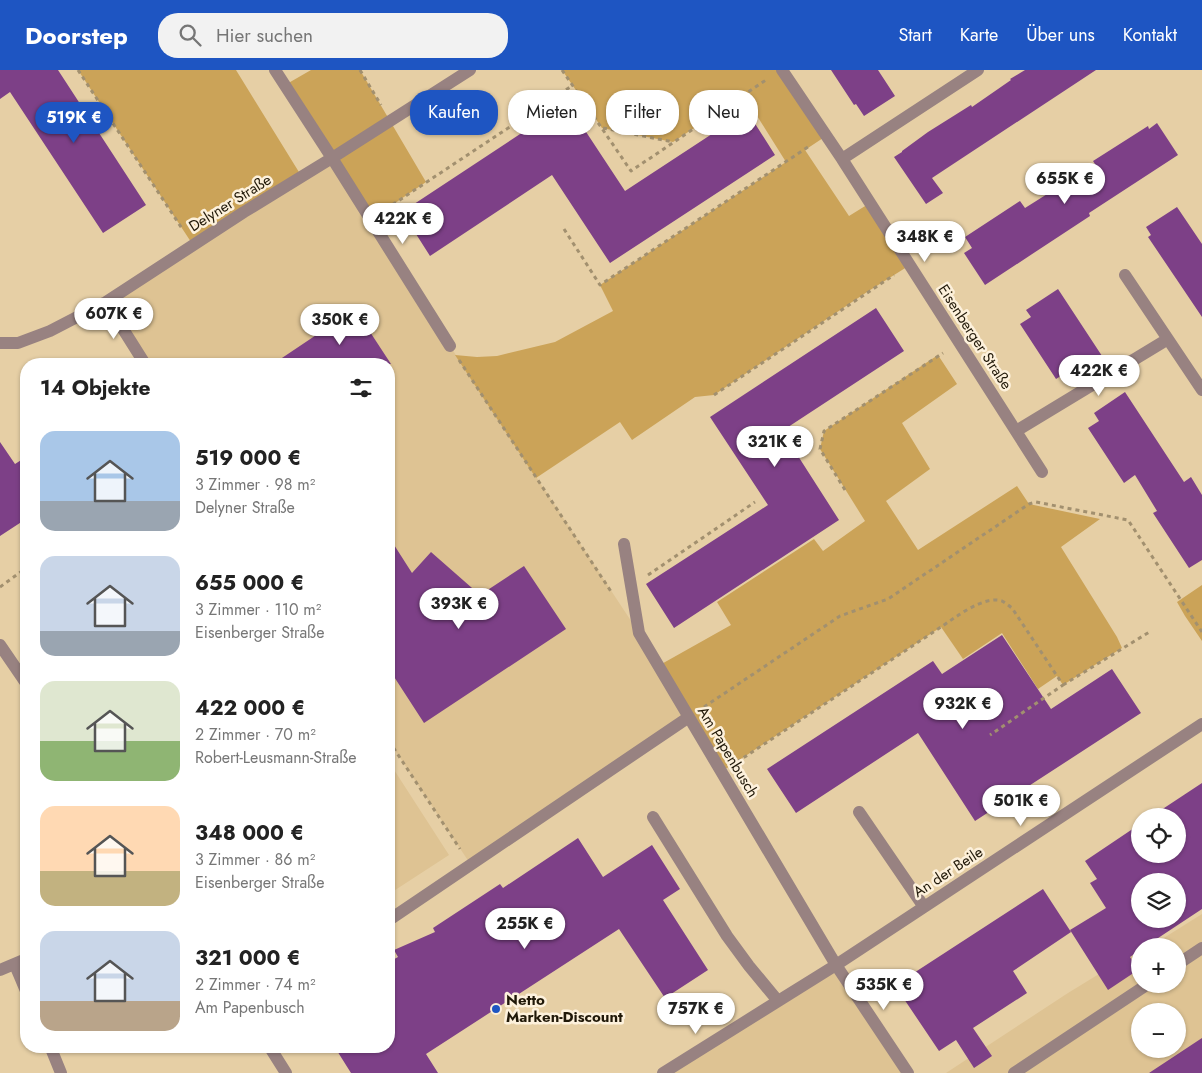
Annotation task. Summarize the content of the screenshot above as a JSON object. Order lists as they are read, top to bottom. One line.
{"streets":{"street":["Delyner Straße","Eisenberger Straße","Am Papenbusch","An der Beile"]},"crossings":[["Am Papenbusch","An der Beile"]],"places":["Netto Marken-Discount"],"page":{"header":"Doorstep","search":"Hier suchen","nav":["Start","Karte","Über uns","Kontakt"],"chip":["Kaufen","Mieten","Filter","Neu"],"price":["519K €","655K €","422K €","348K €","607K €","350K €","422K €","321K €","393K €","932K €","501K €","255K €","535K €","757K €"],"heading":"14 Objekte","list":[{"name":"519 000 €","note":"3 Zimmer · 98 m² · Delyner Straße"},{"name":"655 000 €","note":"3 Zimmer · 110 m² · Eisenberger Straße"},{"name":"422 000 €","note":"2 Zimmer · 70 m² · Robert-Leusmann-Straße"},{"name":"348 000 €","note":"3 Zimmer · 86 m² · Eisenberger Straße"},{"name":"321 000 €","note":"2 Zimmer · 74 m² · Am Papenbusch"}],"map_buttons":["+","−"]}}
